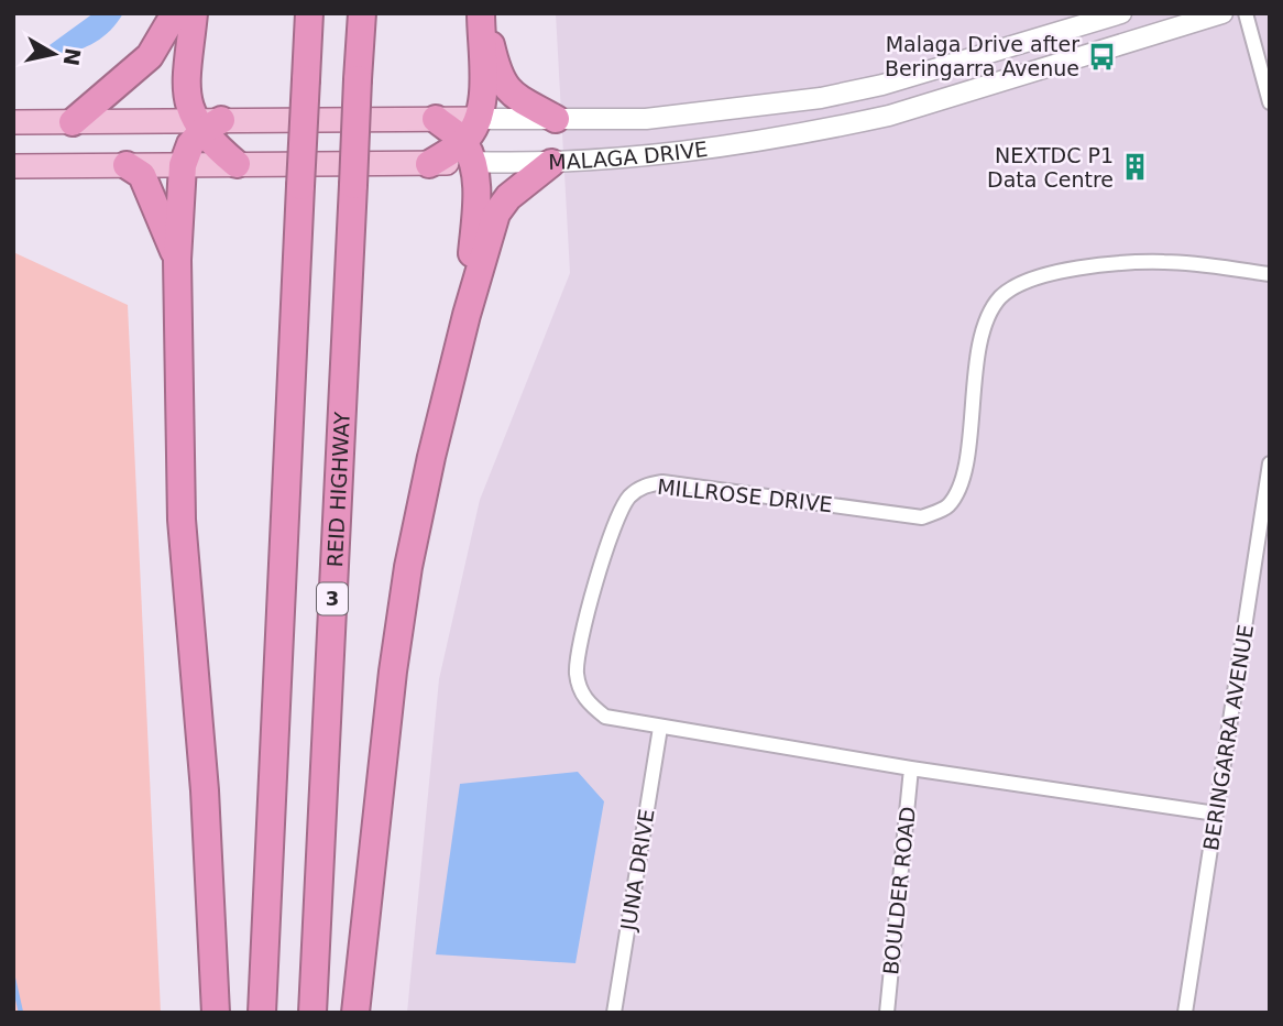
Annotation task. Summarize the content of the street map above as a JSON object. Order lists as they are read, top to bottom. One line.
{"streets":{"highway":["REID HIGHWAY","3"],"main road":["MALAGA DRIVE"],"street":["MILLROSE DRIVE","BERINGARRA AVENUE","JUNA DRIVE","BOULDER ROAD"]},"crossings":[["MILLROSE DRIVE","BERINGARRA AVENUE"],["MILLROSE DRIVE","JUNA DRIVE"],["MILLROSE DRIVE","BOULDER ROAD"]],"places":{"bus stop":["Malaga Drive after Beringarra Avenue"],"building":["NEXTDC P1 Data Centre"]},"north":"right"}
